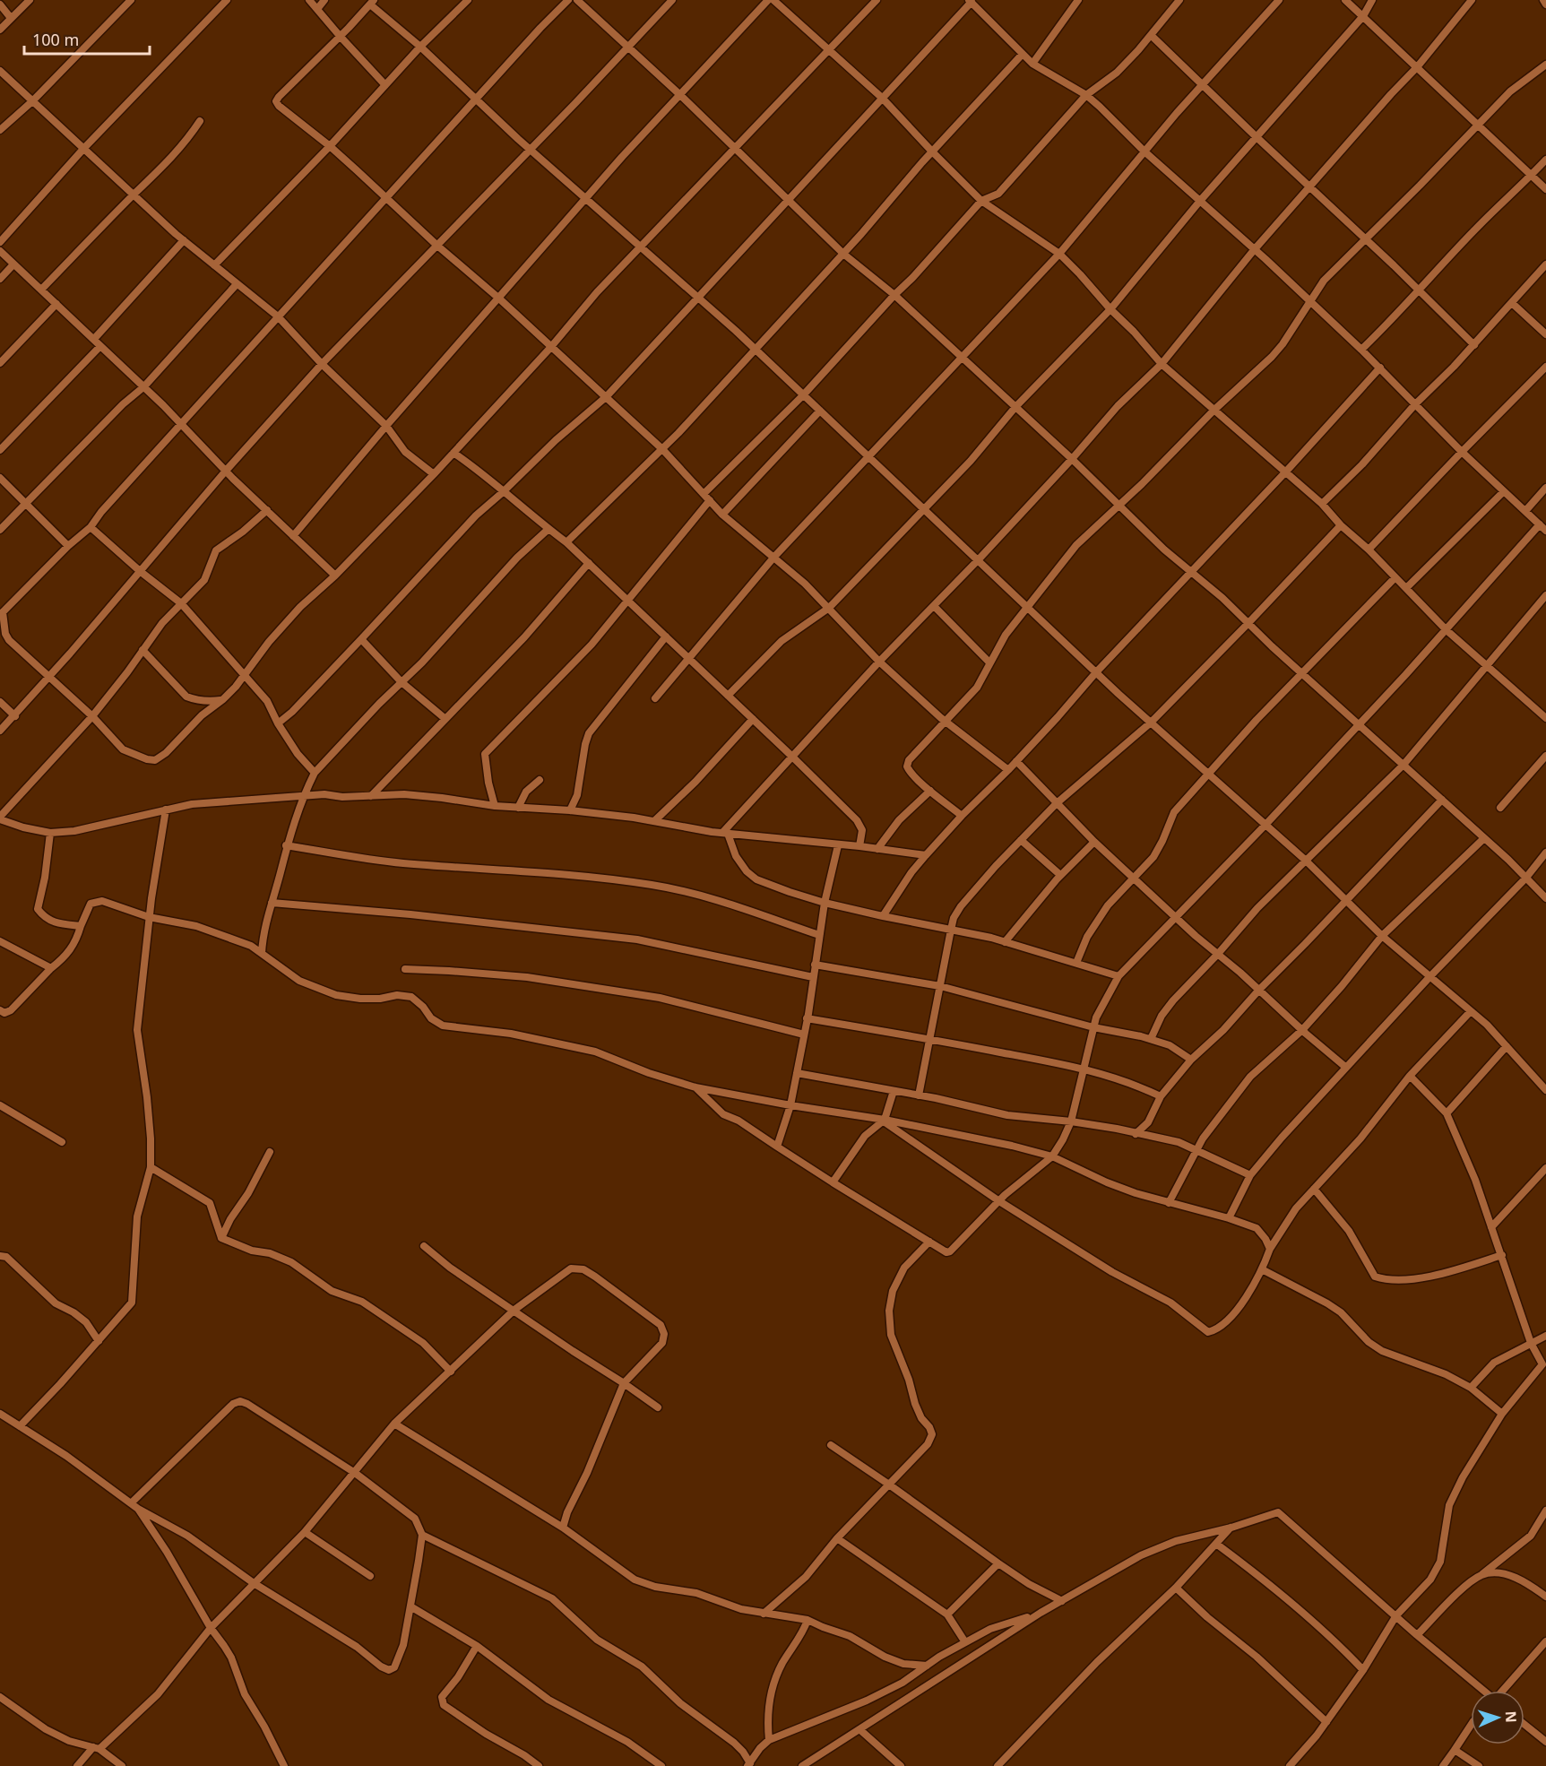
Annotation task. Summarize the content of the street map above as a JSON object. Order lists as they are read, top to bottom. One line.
{"scale_bar":"100 m","north":"right"}
